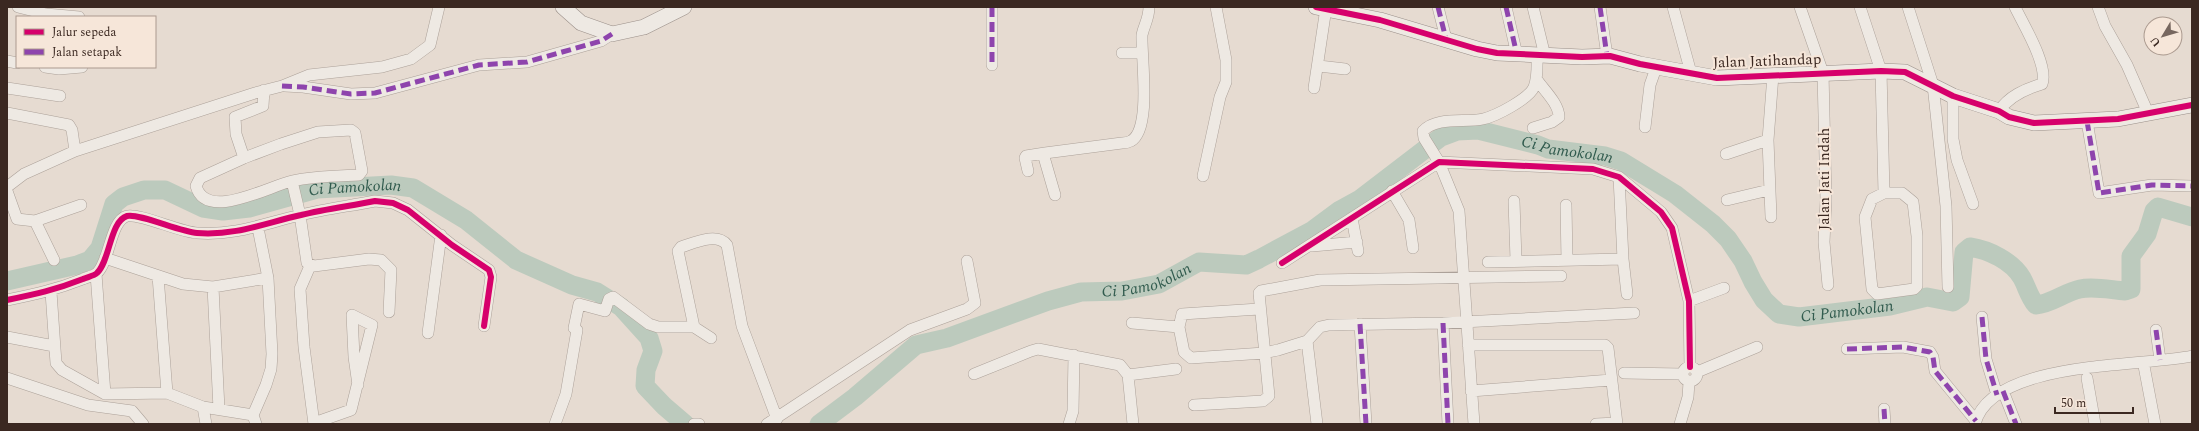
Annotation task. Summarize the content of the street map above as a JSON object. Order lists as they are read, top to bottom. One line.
{"streets":{"street":["Jalan Jatihandap","Jalan Jati Indah"]},"crossings":[["Jalan Jatihandap","Jalan Jati Indah"]],"water":["Ci Pamokolan"],"legend":["Jalur sepeda","Jalan setapak"],"scale_bar":"50 m","north":"bottom left"}
